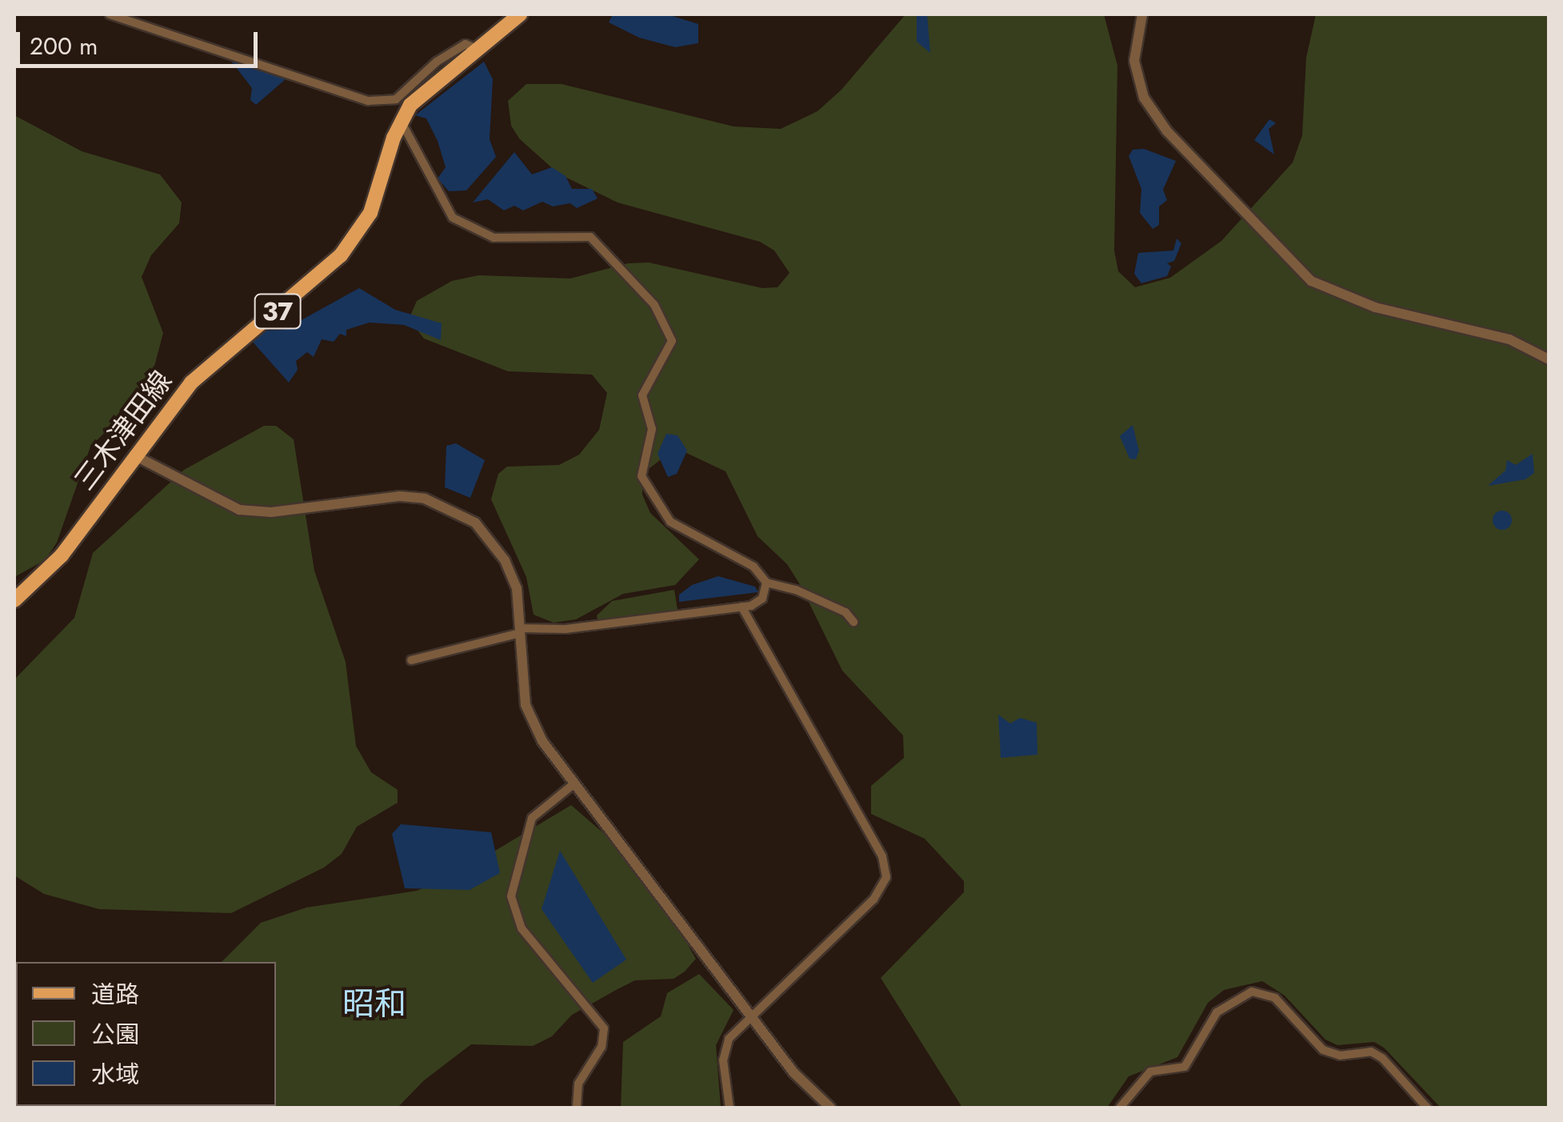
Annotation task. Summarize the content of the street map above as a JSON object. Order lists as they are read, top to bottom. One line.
{"streets":{"main road":["37","三木津田線"]},"districts":["昭和"],"legend":["道路","公園","水域"],"scale_bar":"200 m"}
